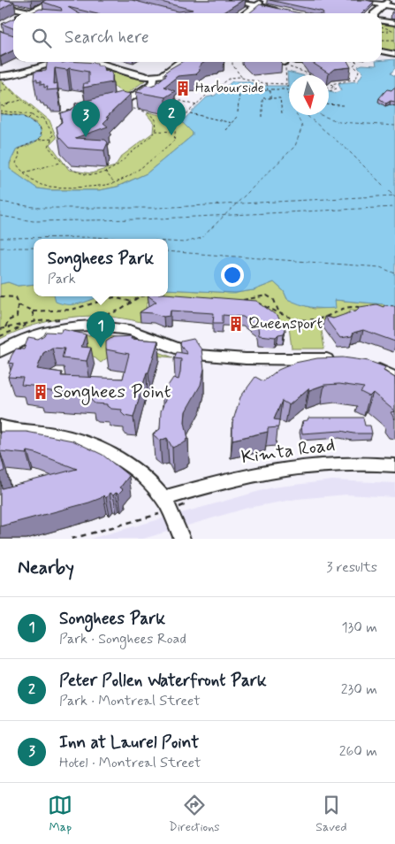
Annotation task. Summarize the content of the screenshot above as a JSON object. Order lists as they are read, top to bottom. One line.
{"streets":{"street":["Kimta Road"]},"places":{"building":["Harbourside","Queensport","Songhees Point"]},"north":"bottom","page":{"search":"Search here","pins":["2","3","1"],"popup":["Songhees Park","Park"],"heading":["Nearby","3 results"],"list":[{"mark":"1","name":"Songhees Park","note":"Park · Songhees Road","value":"130 m"},{"mark":"2","name":"Peter Pollen Waterfront Park","note":"Park · Montreal Street","value":"230 m"},{"mark":"3","name":"Inn at Laurel Point","note":"Hotel · Montreal Street","value":"260 m"}],"nav":["Map","Directions","Saved"]}}
